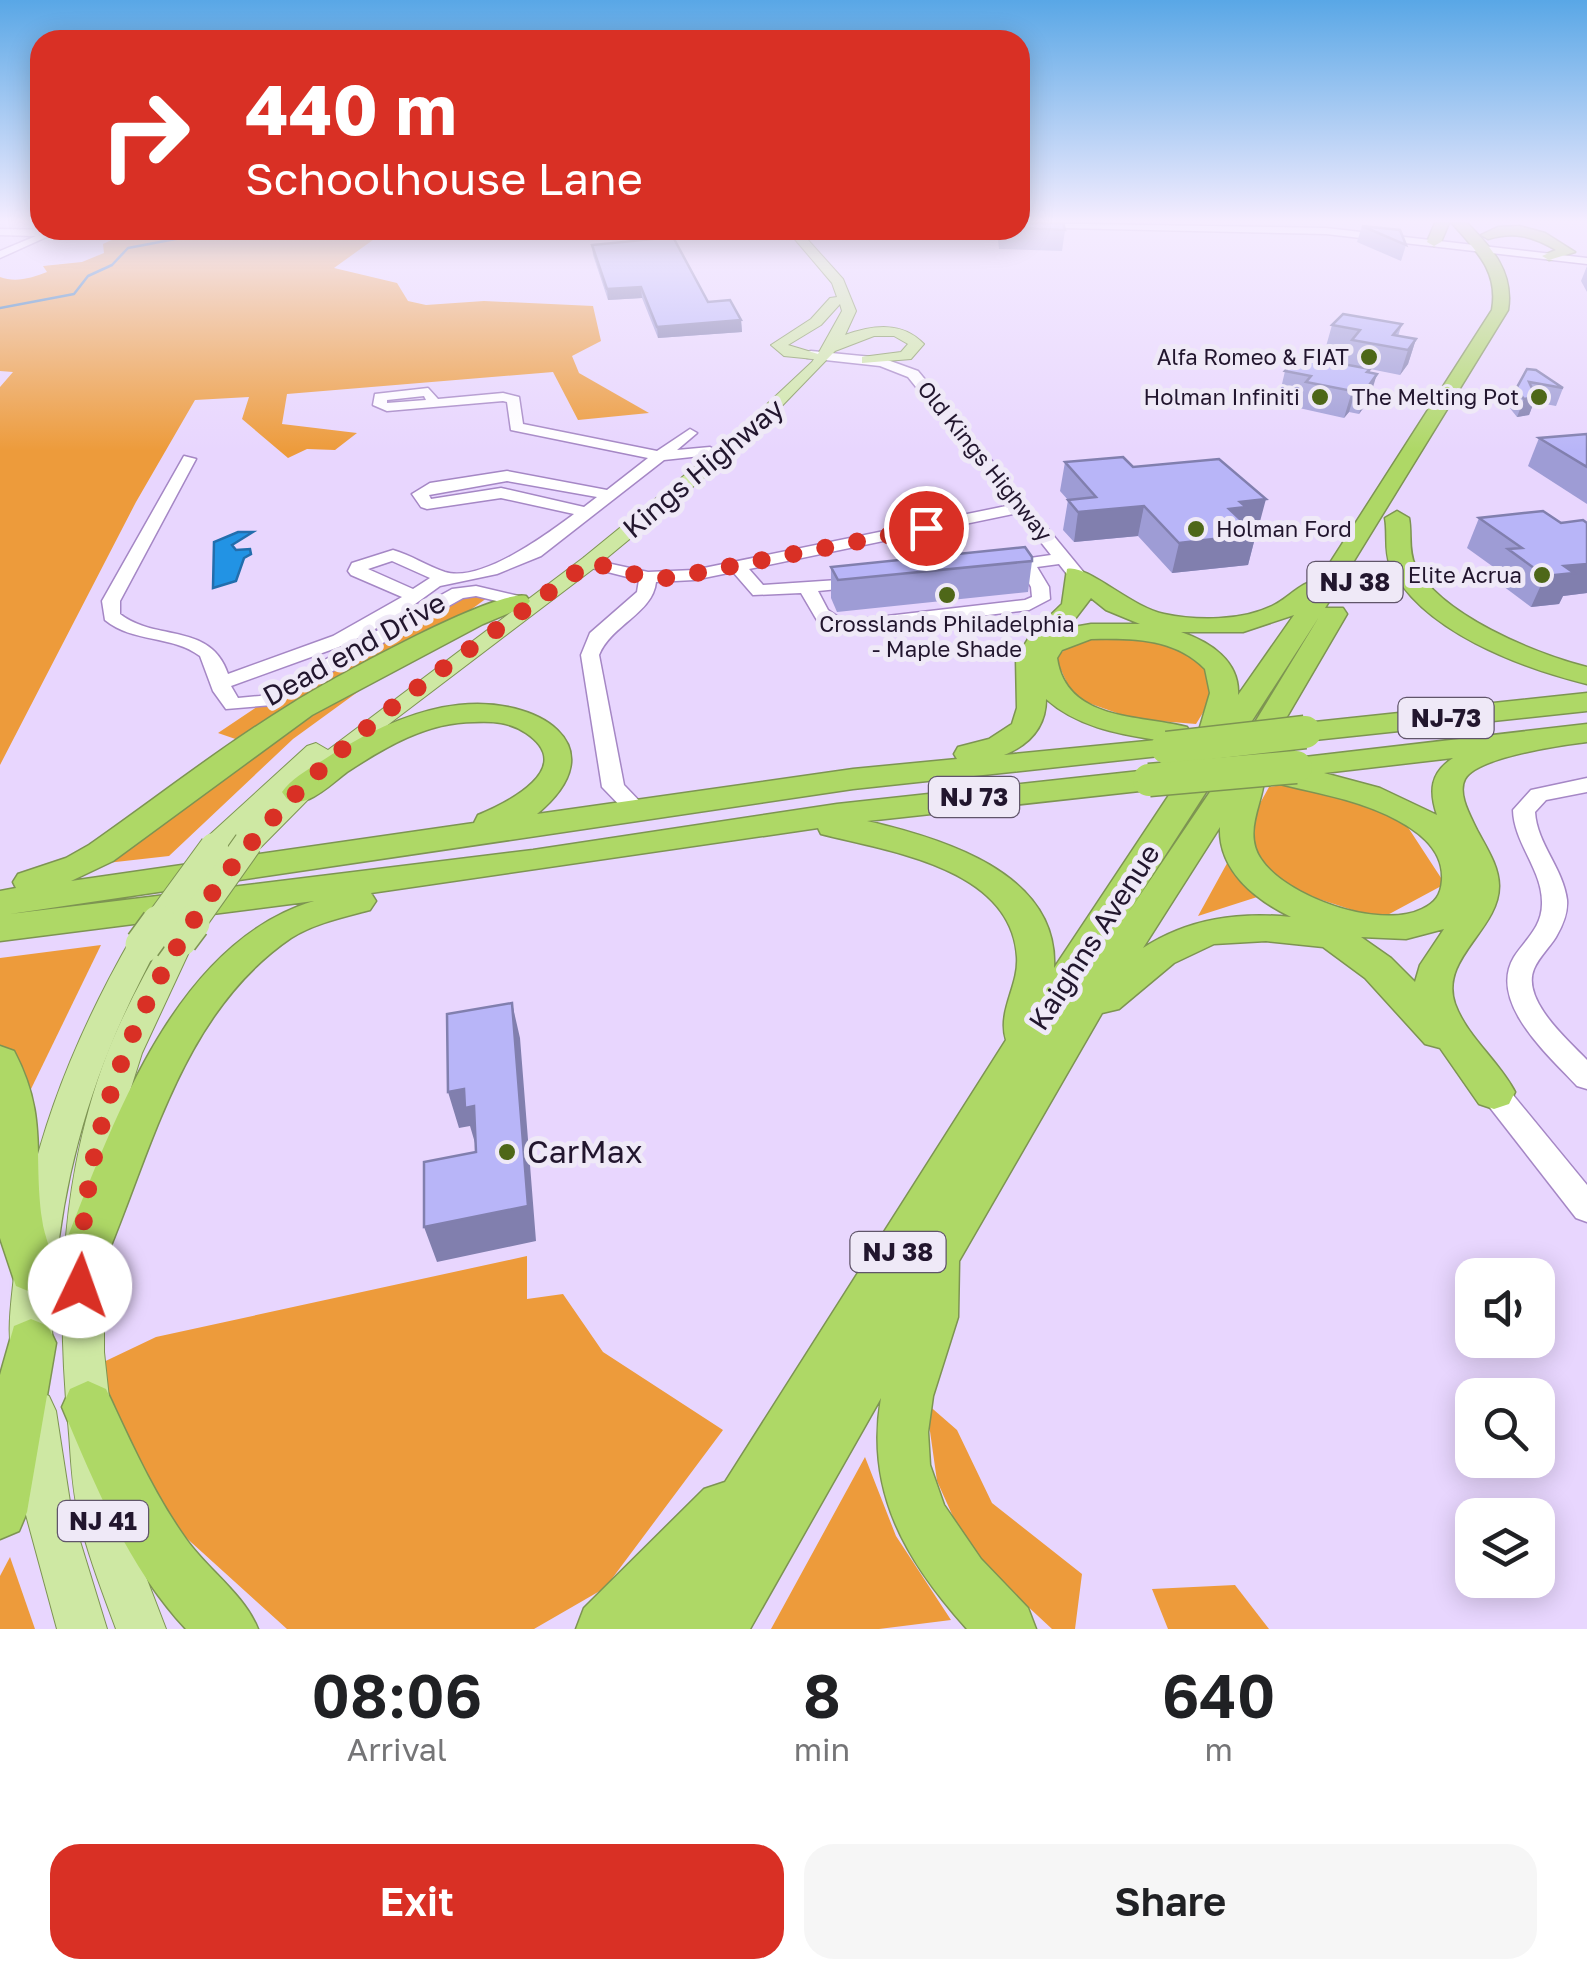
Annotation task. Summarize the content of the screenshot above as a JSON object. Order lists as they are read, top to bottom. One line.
{"streets":{"highway":["NJ 38","NJ-73","NJ 73","Kaighns Avenue"],"main road":["Kings Highway","NJ 41"],"street":["Old Kings Highway","Dead end Drive"]},"crossings":[["Old Kings Highway","Kings Highway"],["Kings Highway","Dead end Drive"],["Kings Highway","NJ 41"],["NJ-73","NJ 73"],["NJ-73","Kaighns Avenue"],["NJ 73","Kaighns Avenue"]],"places":["Alfa Romeo & FIAT","Holman Infiniti","The Melting Pot","Holman Ford","Elite Acrua","Crosslands Philadelphia - Maple Shade","CarMax"],"page":{"turn":["440 m","Schoolhouse Lane"],"eta":["08:06","Arrival","8","min","640","m"],"buttons":["Exit","Share"]}}
